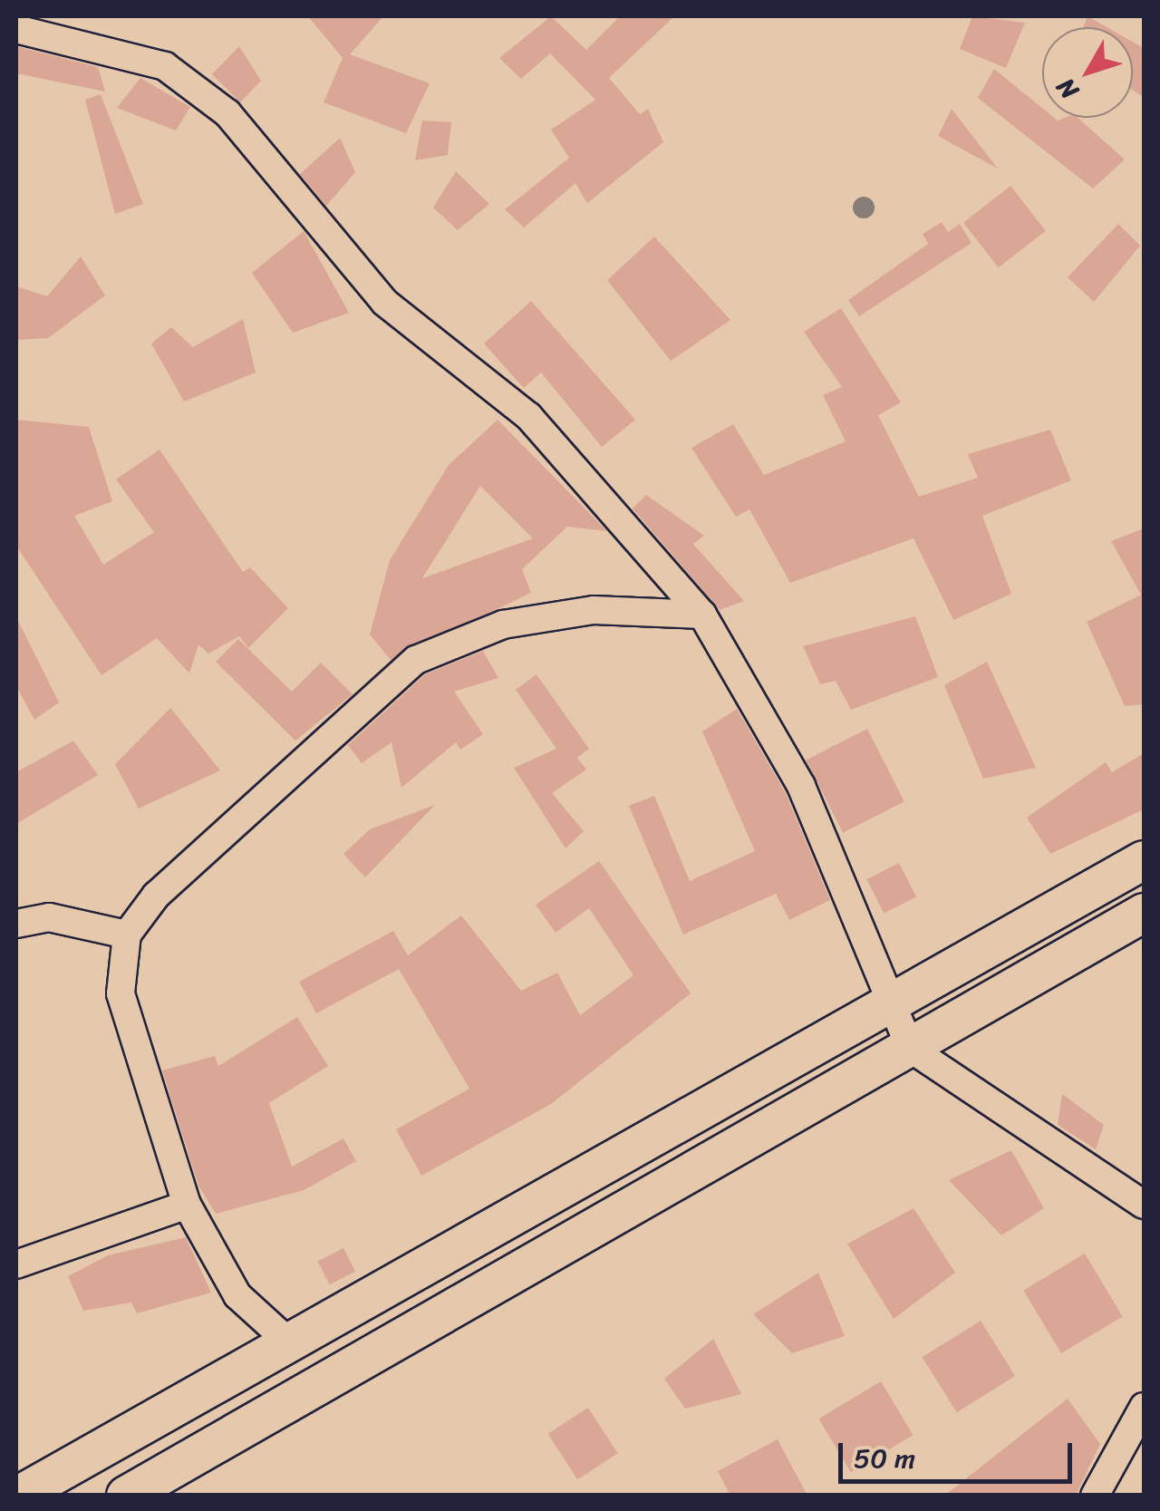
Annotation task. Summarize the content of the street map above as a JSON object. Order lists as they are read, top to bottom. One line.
{"scale_bar":"50 m","north":"bottom left"}
